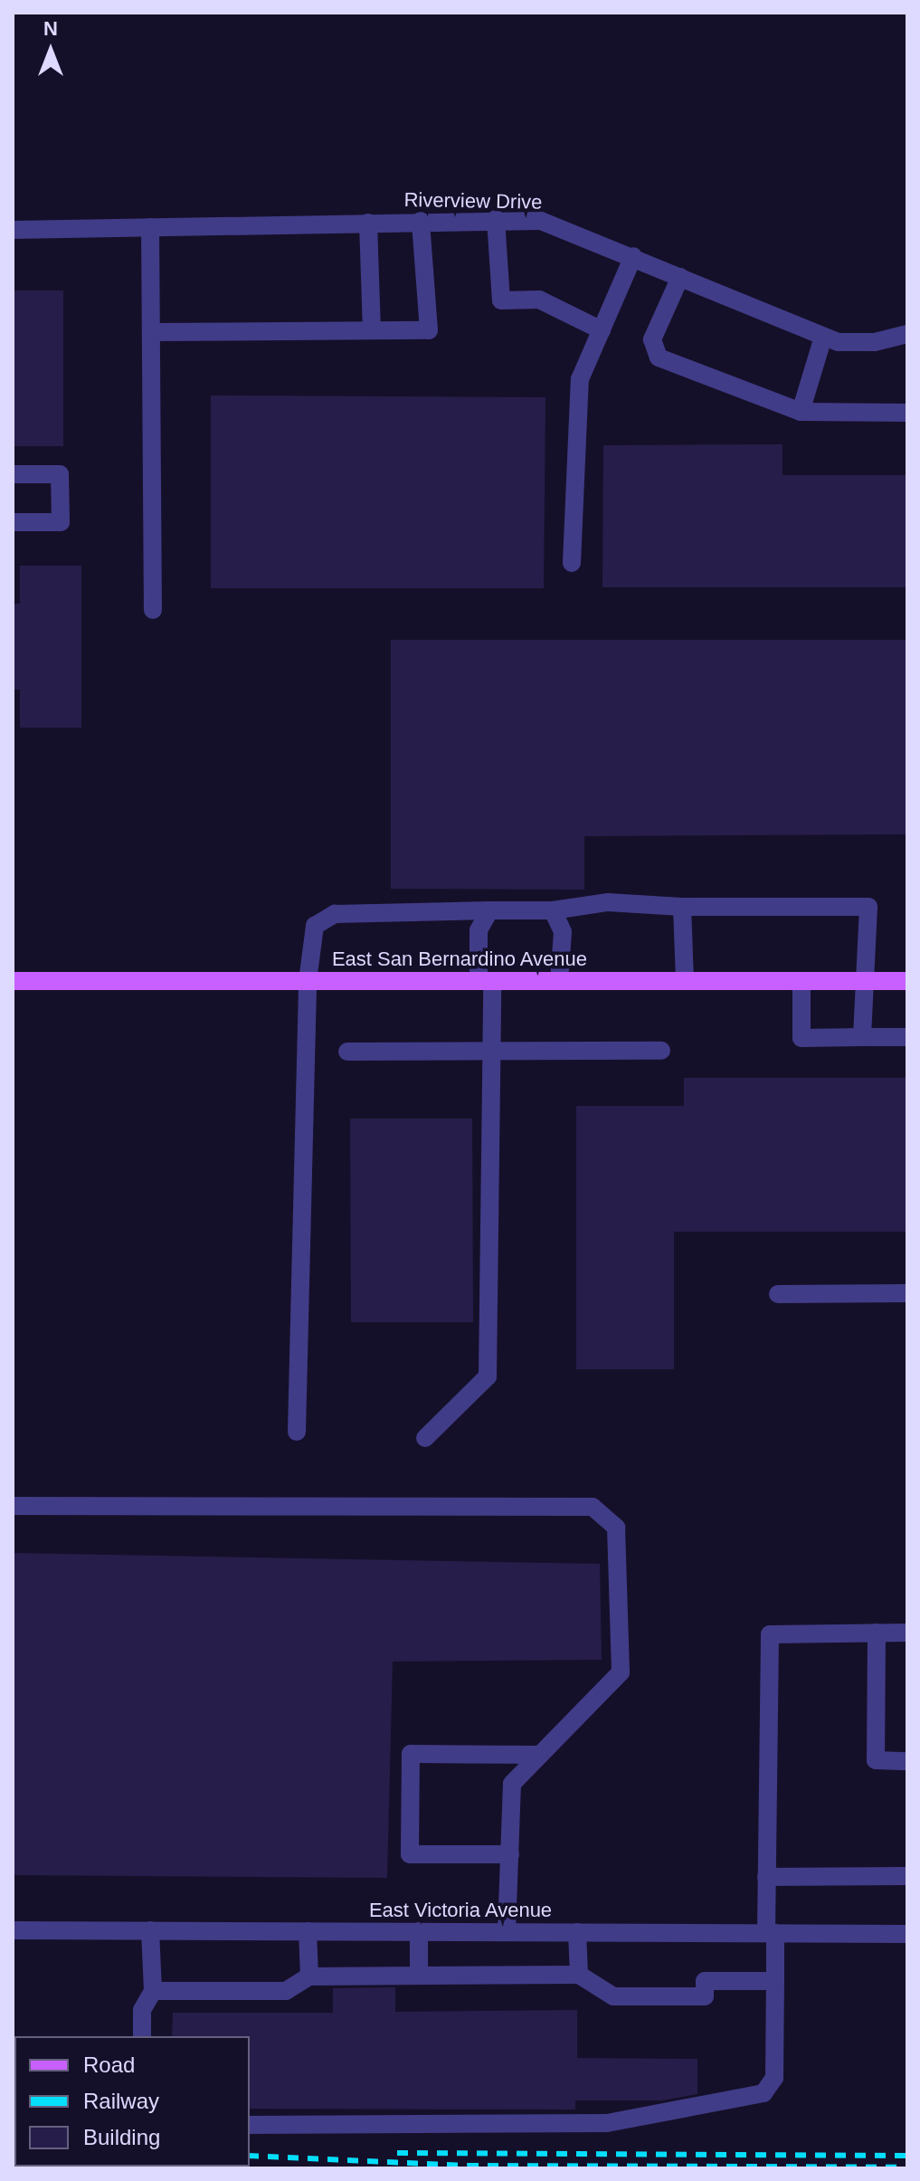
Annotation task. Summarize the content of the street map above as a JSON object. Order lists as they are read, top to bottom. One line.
{"streets":{"main road":["East San Bernardino Avenue"],"street":["Riverview Drive","East Victoria Avenue"]},"legend":["Road","Railway","Building"],"north":"top"}
